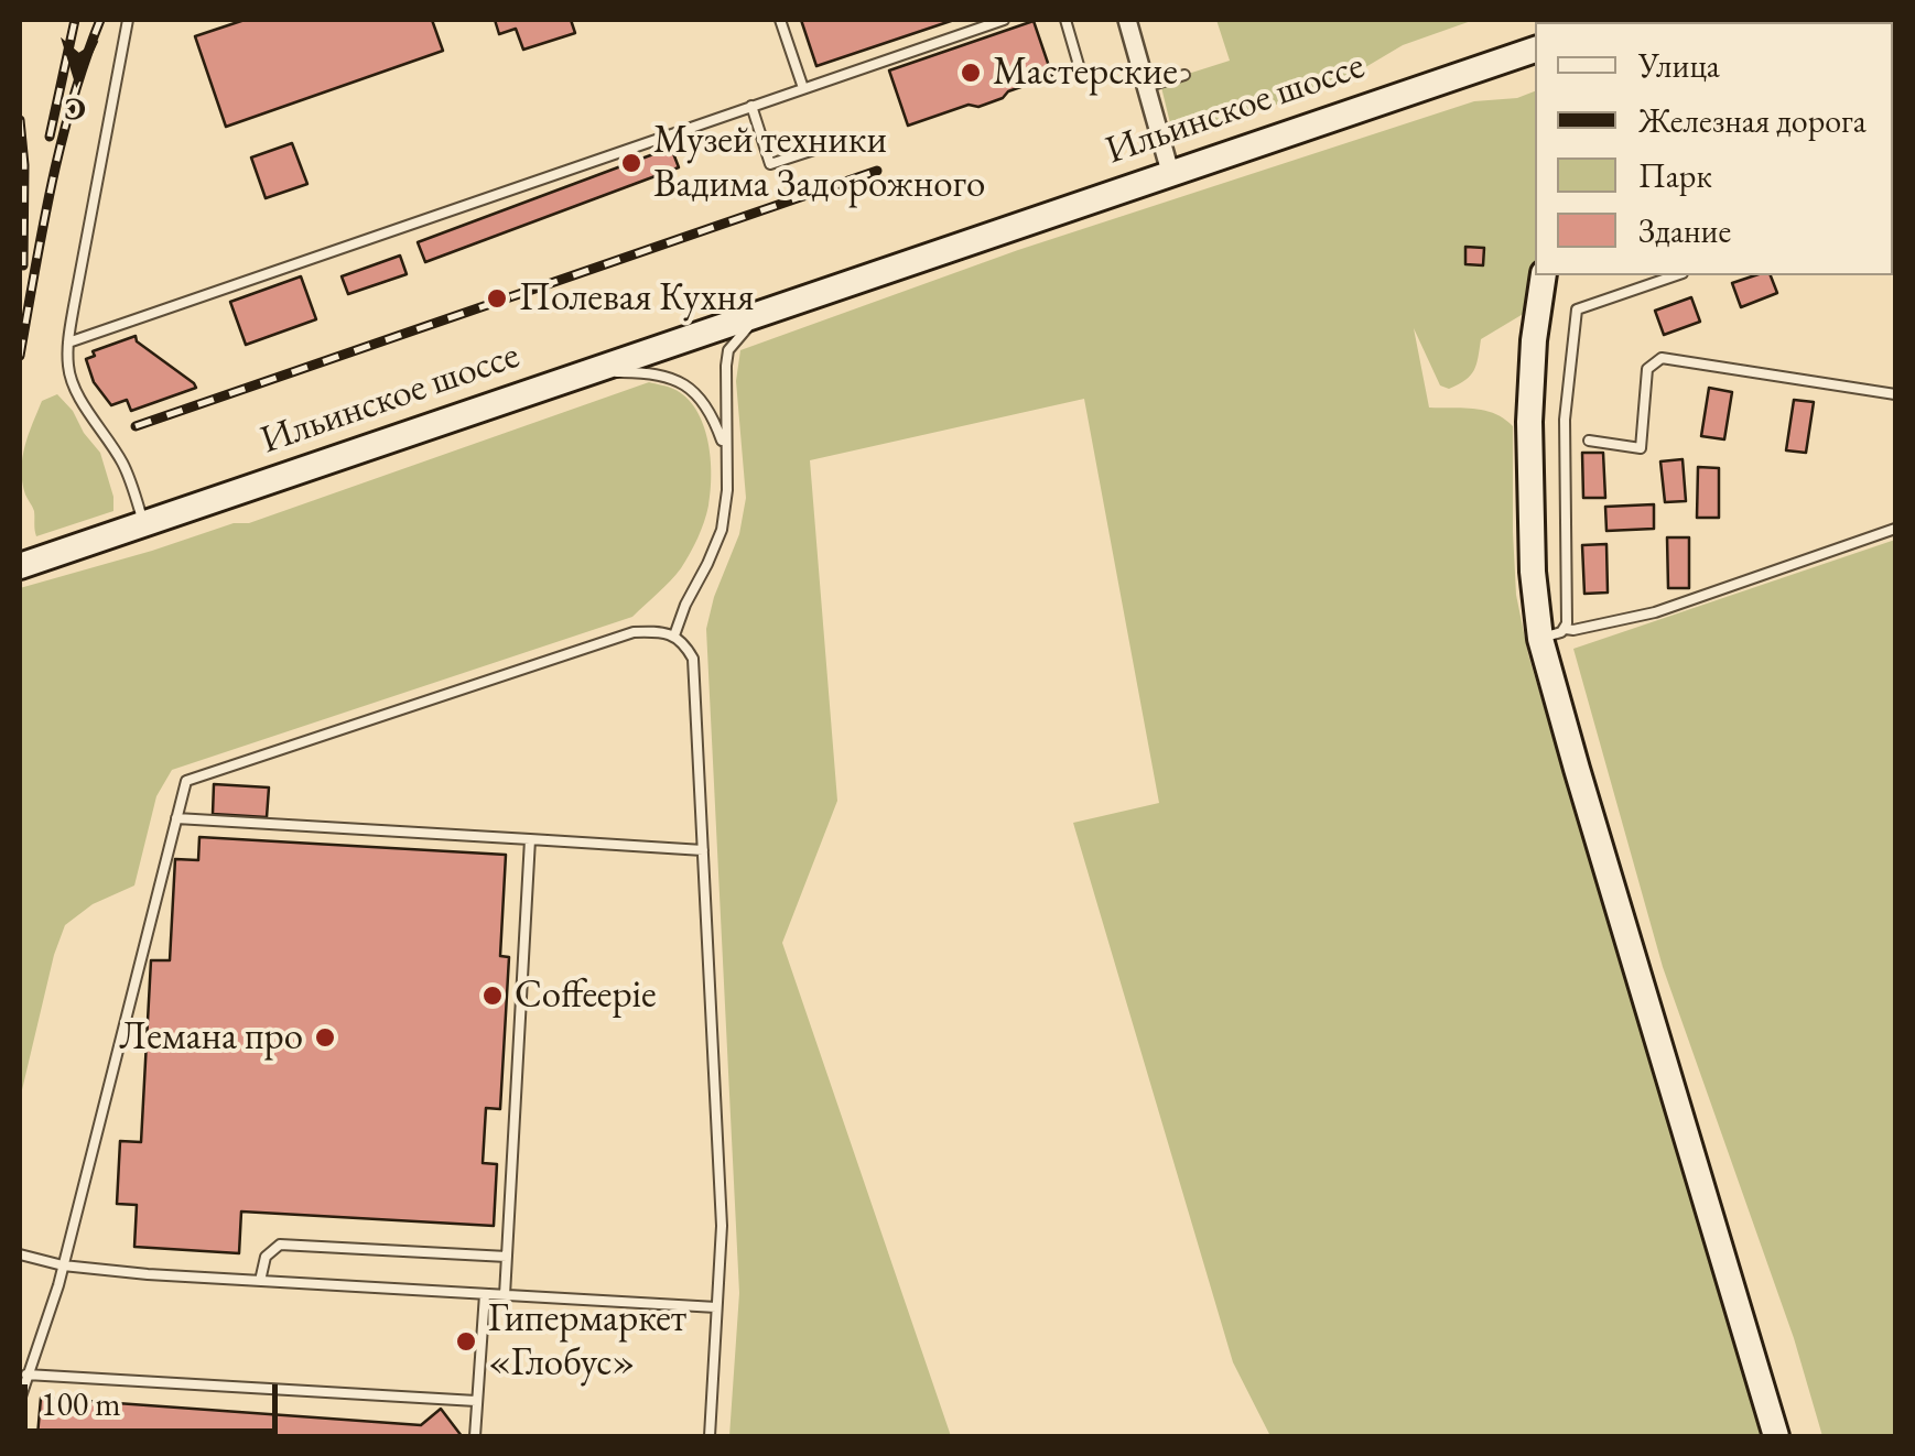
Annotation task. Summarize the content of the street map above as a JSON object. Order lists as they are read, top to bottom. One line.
{"streets":{"main road":["Ильинское шоссе"]},"places":["Мастерские","Музей техники Вадима Задорожного","Полевая Кухня","Coffeepie","Лемана про","Гипермаркет «Глобус»"],"legend":["Улица","Железная дорога","Парк","Здание"],"scale_bar":"100 m","north":"bottom"}
